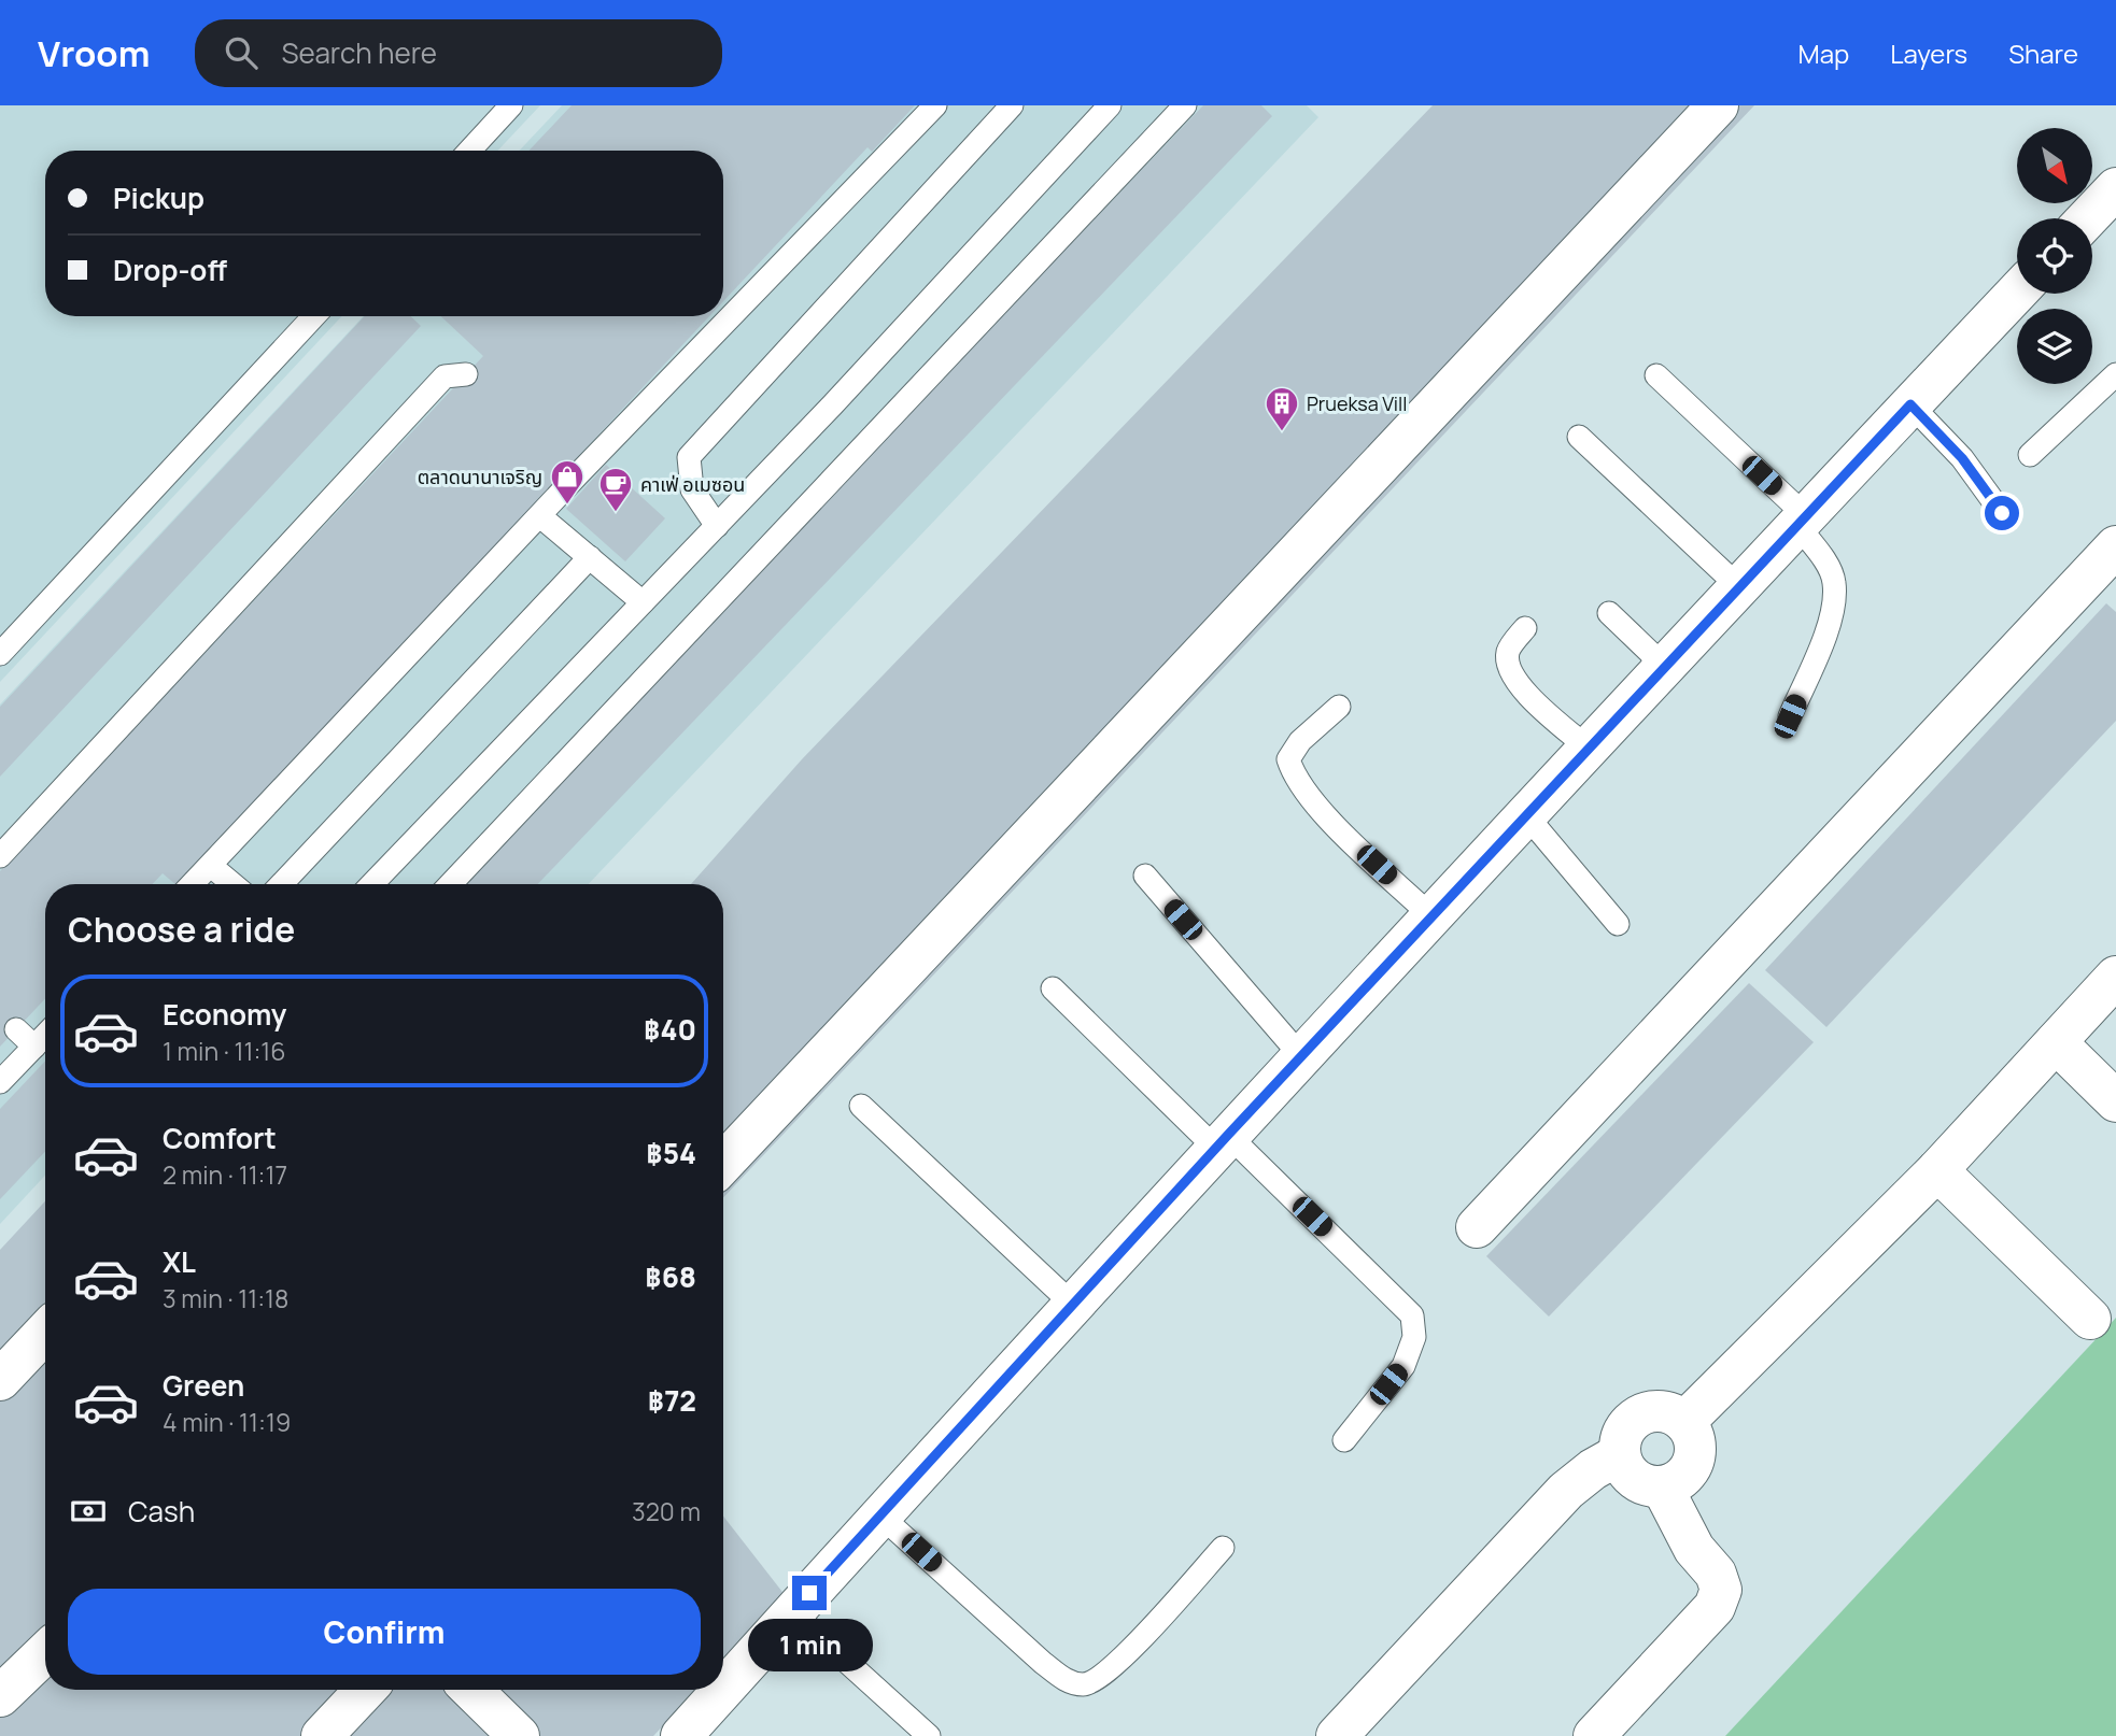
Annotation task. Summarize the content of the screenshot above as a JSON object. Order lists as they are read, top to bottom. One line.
{"places":{"building":["Prueksa Vill"],"shop":["ตลาดนานาเจริญ"],"cafe":["คาเฟ่ อเมซอน"]},"north":"bottom right","page":{"header":"Vroom","search":"Search here","nav":["Map","Layers","Share"],"banner":["Pickup","Drop-off"],"heading":"Choose a ride","list":[{"name":"Economy","note":"1 min · 11:16","value":"฿40"},{"name":"Comfort","note":"2 min · 11:17","value":"฿54"},{"name":"XL","note":"3 min · 11:18","value":"฿68"},{"name":"Green","note":"4 min · 11:19","value":"฿72"}],"pay":["Cash","320 m"],"buttons":"Confirm","bubble":"1 min"}}
